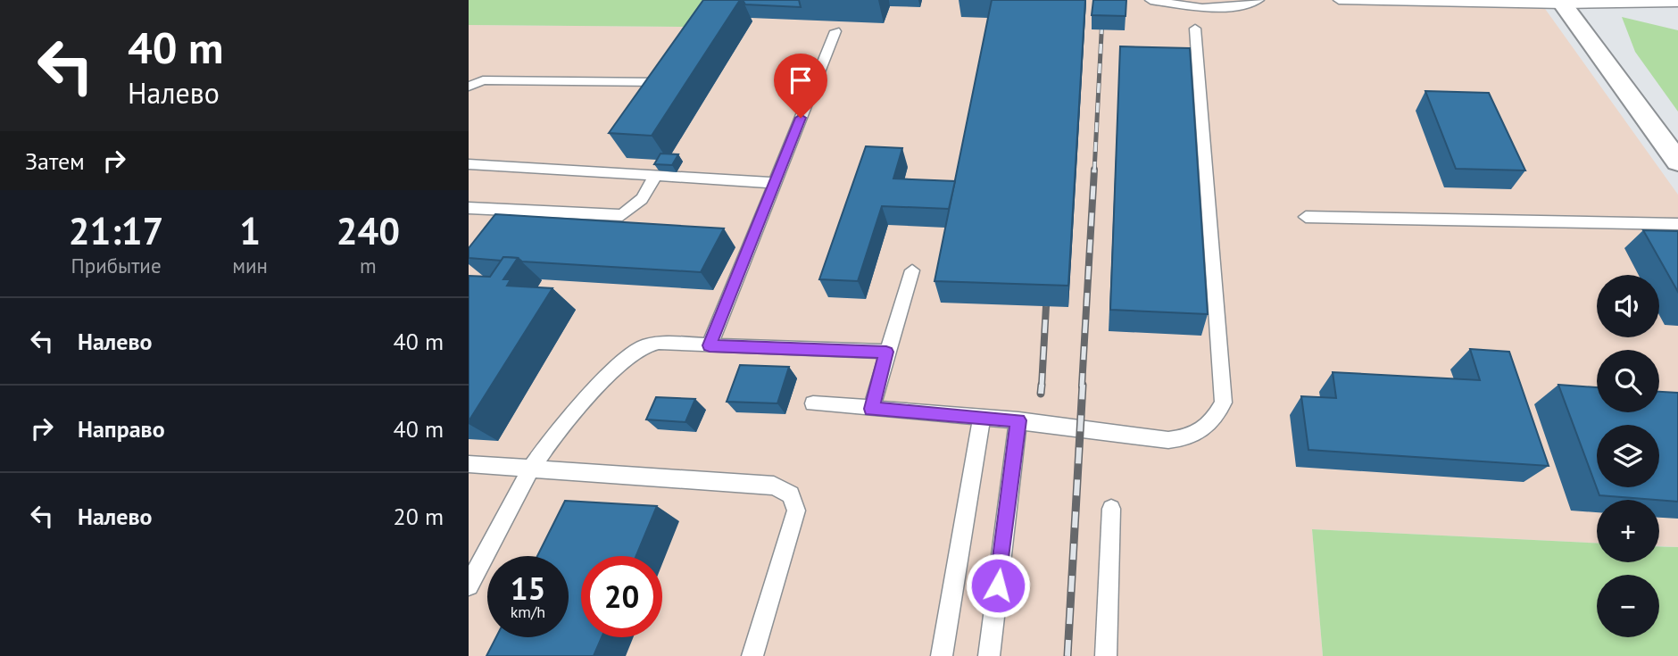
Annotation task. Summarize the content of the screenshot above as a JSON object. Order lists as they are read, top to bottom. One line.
{"page":{"turn":["40 m","Налево"],"then":"Затем","eta":["21:17","Прибытие","1","мин","240","m"],"map_buttons":["+","−"],"list":[{"name":"Налево","value":"40 m"},{"name":"Направо","value":"40 m"},{"name":"Налево","value":"20 m"}],"speed":"15 km/h","limit":"20"}}
